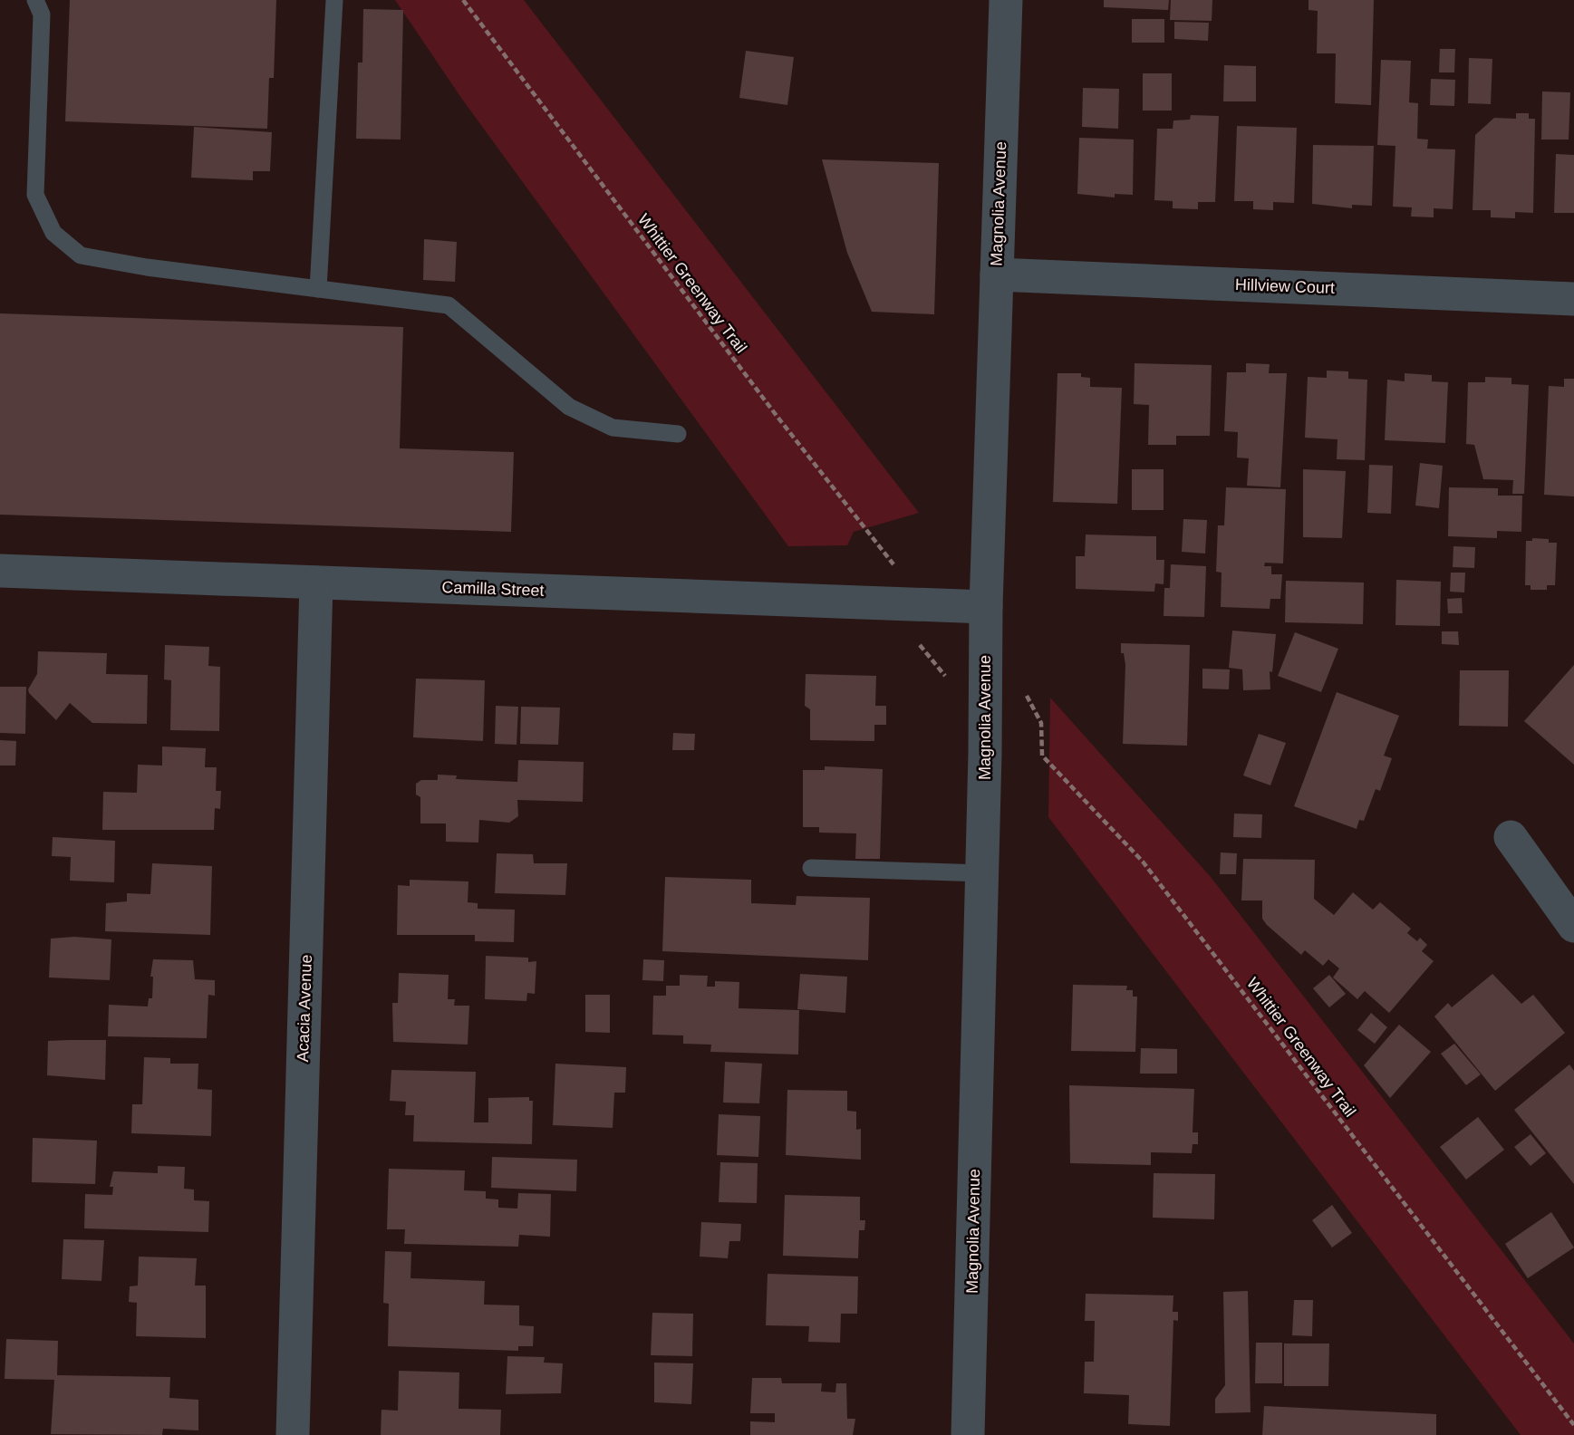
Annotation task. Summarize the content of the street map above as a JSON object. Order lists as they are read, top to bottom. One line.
{"streets":{"street":["Magnolia Avenue","Hillview Court","Camilla Street","Acacia Avenue"],"path":["Whittier Greenway Trail"]},"crossings":[["Magnolia Avenue","Hillview Court"],["Magnolia Avenue","Camilla Street"],["Camilla Street","Acacia Avenue"]]}
